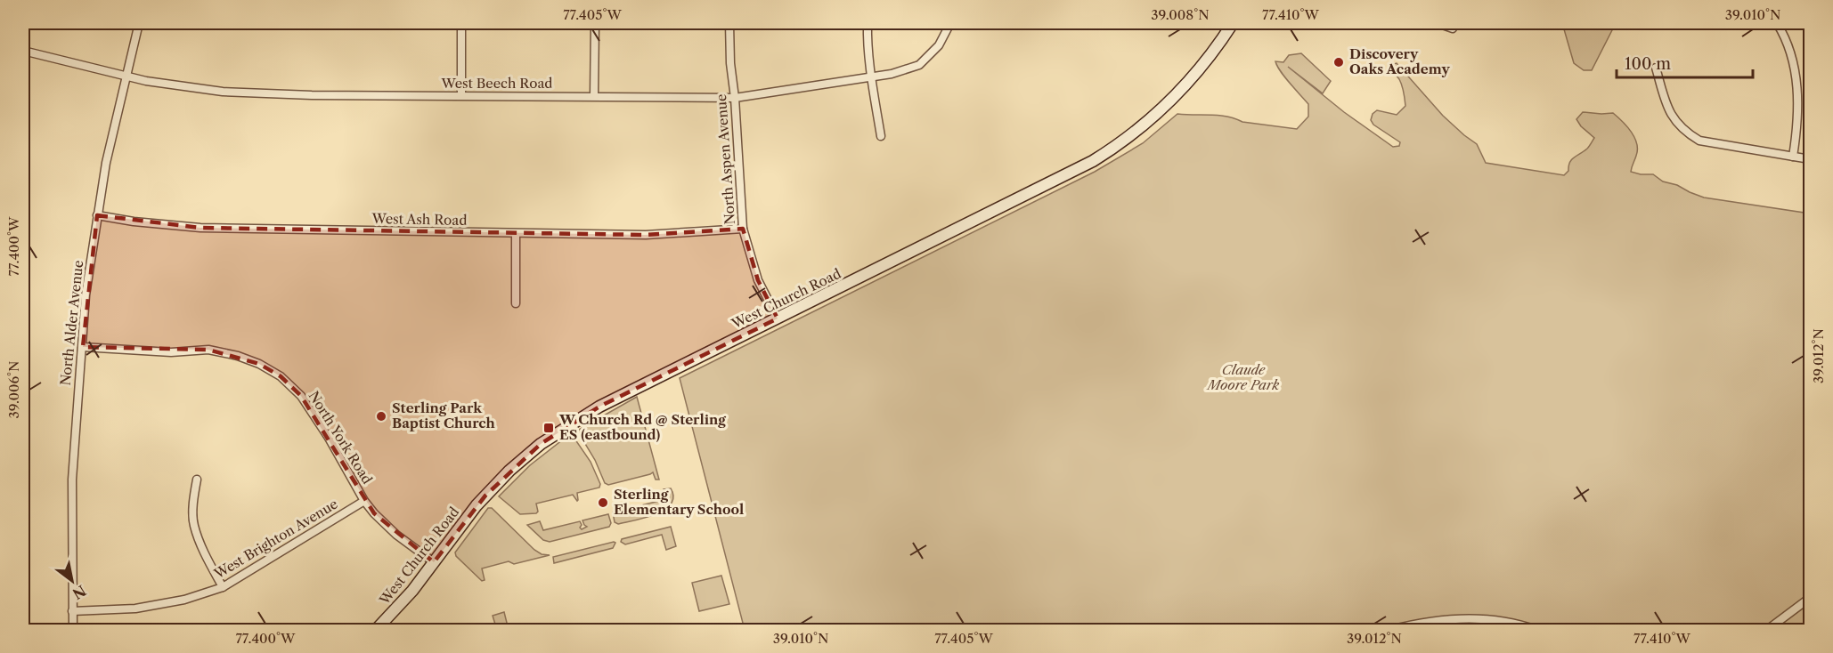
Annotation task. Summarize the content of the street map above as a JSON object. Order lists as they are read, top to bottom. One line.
{"streets":{"main road":["West Church Road"],"street":["West Beech Road","North Aspen Avenue","West Ash Road","North Alder Avenue","North York Road","West Brighton Avenue"]},"crossings":[["West Beech Road","North Aspen Avenue"],["West Beech Road","North Alder Avenue"],["North Aspen Avenue","West Ash Road"],["North Aspen Avenue","West Church Road"],["West Ash Road","North Alder Avenue"],["West Church Road","North York Road"],["North Alder Avenue","North York Road"],["North Alder Avenue","West Brighton Avenue"],["North York Road","West Brighton Avenue"]],"parks":["Claude Moore Park"],"places":{"other":["Discovery Oaks Academy","Sterling Park Baptist Church","Sterling Elementary School"],"transit":["W Church Rd @ Sterling ES (eastbound)"]},"scale_bar":"100 m","north":"bottom right","coordinates":["77.405°W","39.008°N","77.410°W","39.010°N","77.400°W","39.012°N","39.006°N"]}
